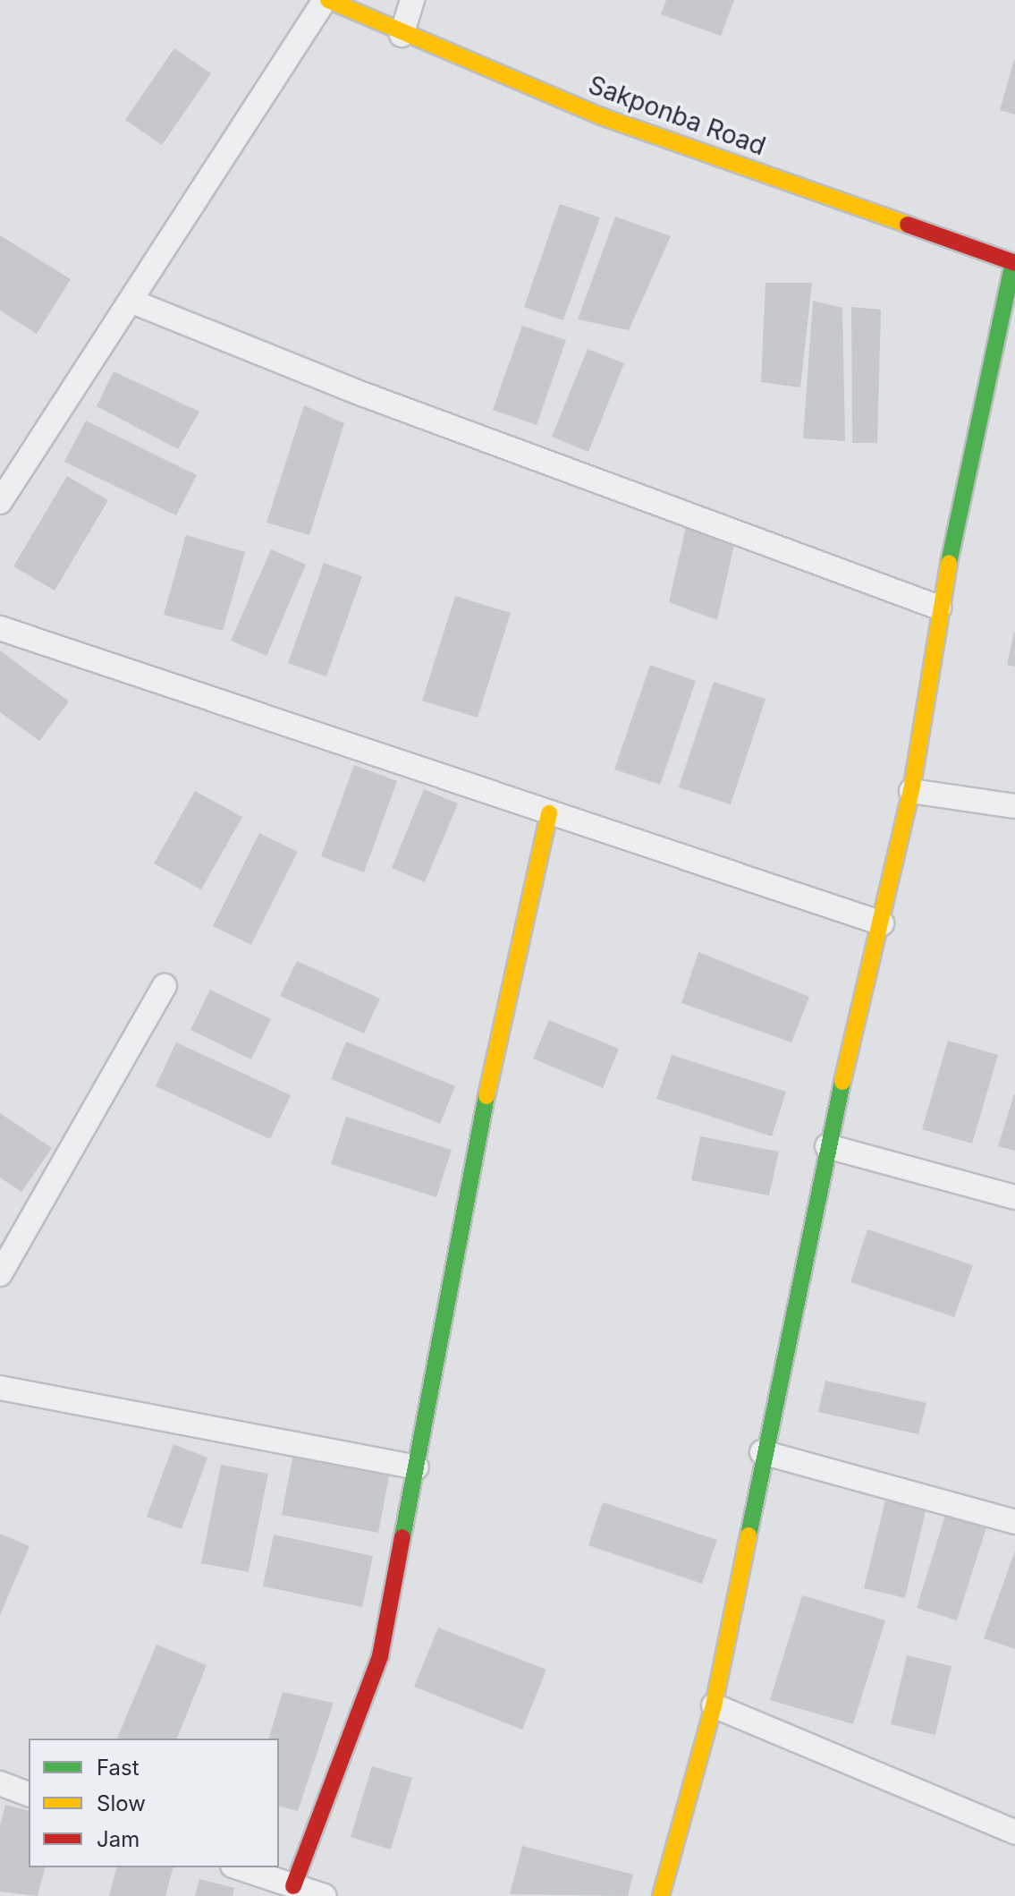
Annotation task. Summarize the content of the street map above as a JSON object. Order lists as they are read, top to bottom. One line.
{"streets":{"street":["Sakponba Road"]},"legend":["Fast","Slow","Jam"]}
